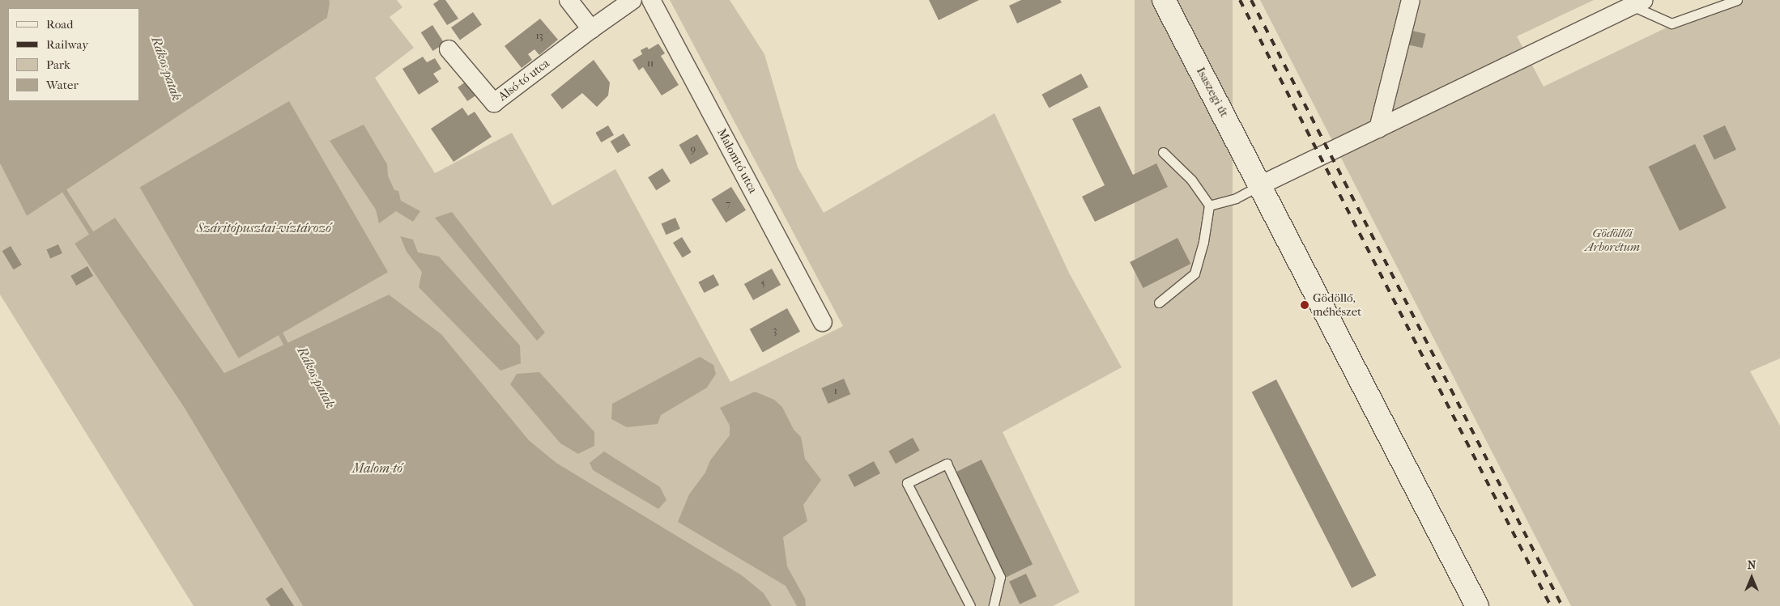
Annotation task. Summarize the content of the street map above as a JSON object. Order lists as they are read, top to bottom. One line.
{"streets":{"main road":["Isaszegi út"],"street":["Alsó-tó utca","Malomtó utca"]},"water":["Rákos-patak","Száritópusztai-víztározó","Malom-tó"],"parks":["Gödöllői Arborétum"],"places":["Gödöllő, méhészet"],"house_numbers":["13","11","9","7","5","3","1"],"legend":["Road","Railway","Park","Water"],"north":"top"}
